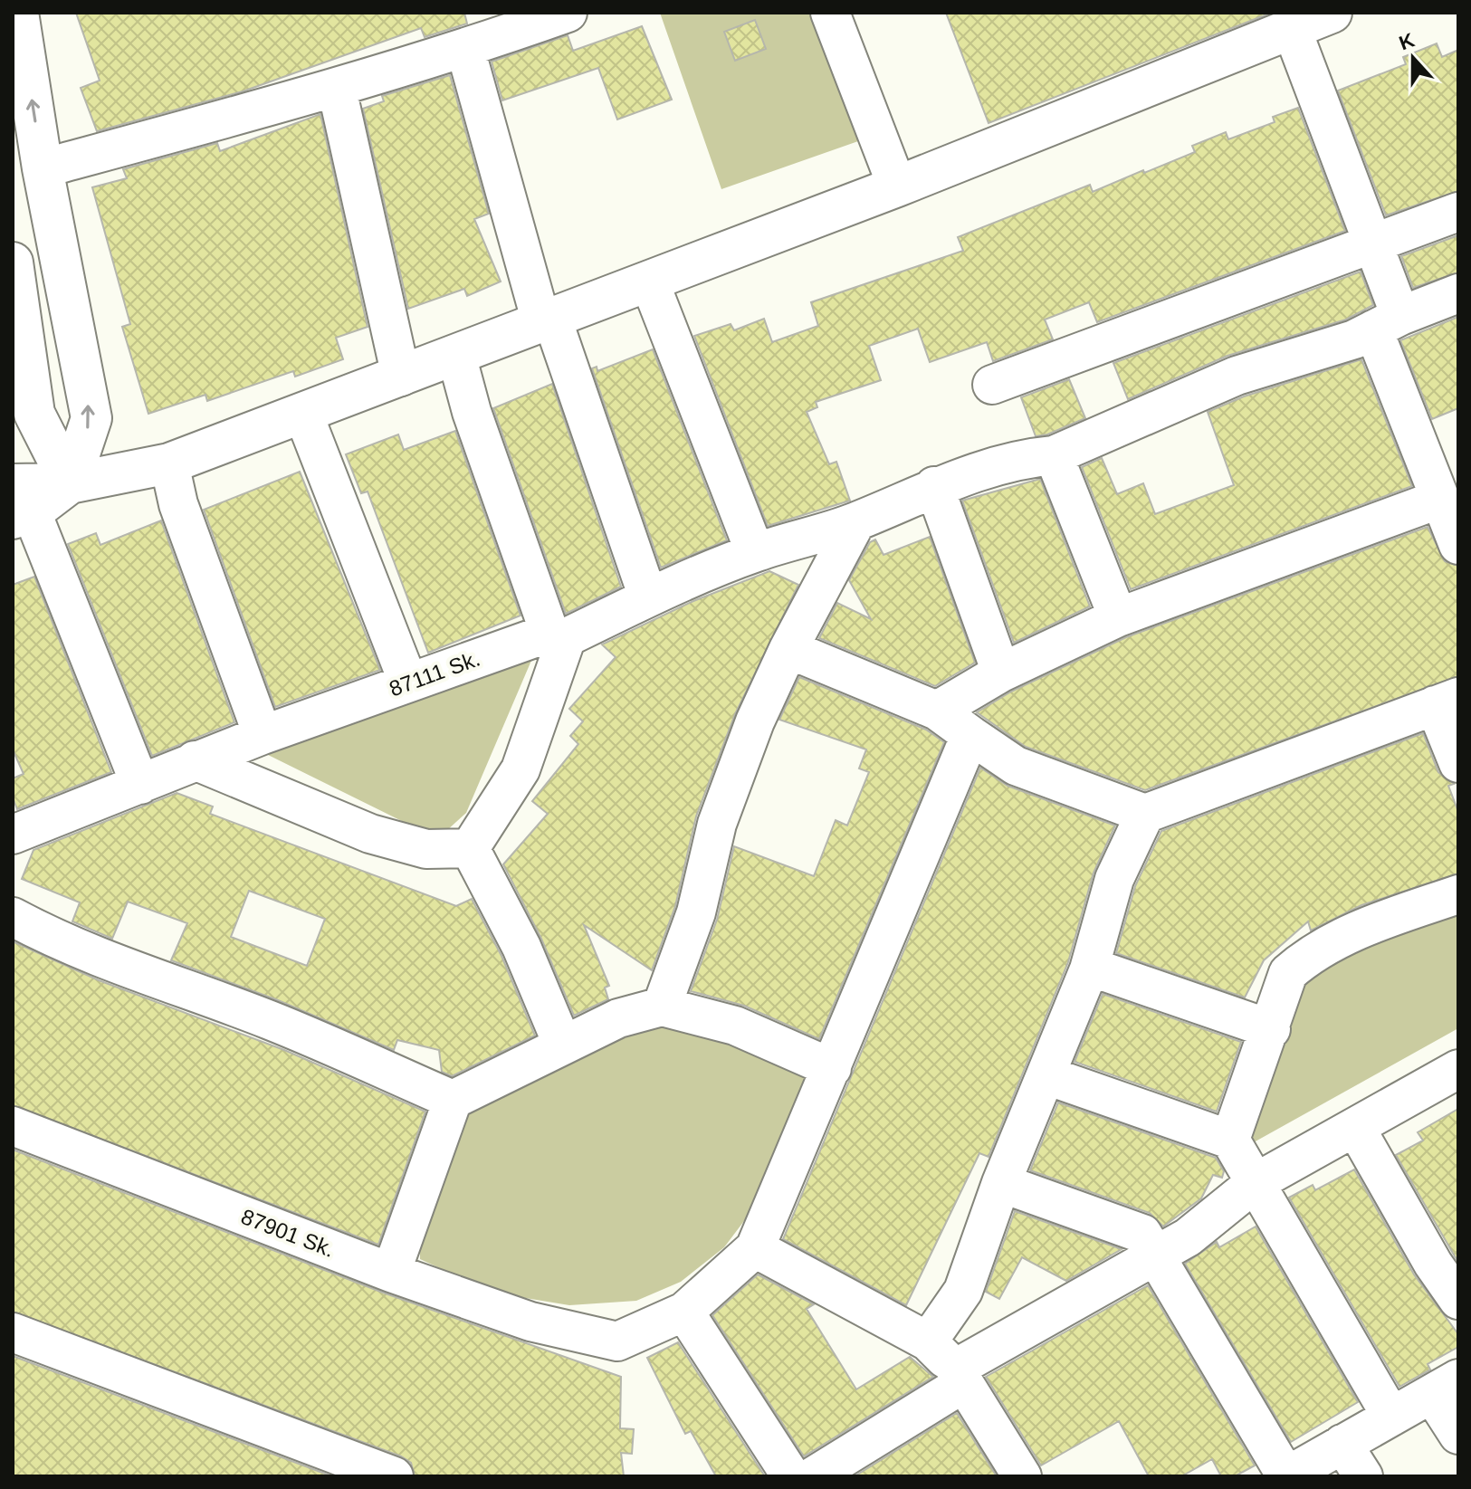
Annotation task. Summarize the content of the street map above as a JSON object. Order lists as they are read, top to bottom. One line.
{"streets":{"street":["87111 Sk.","87901 Sk."]},"north":"top"}
